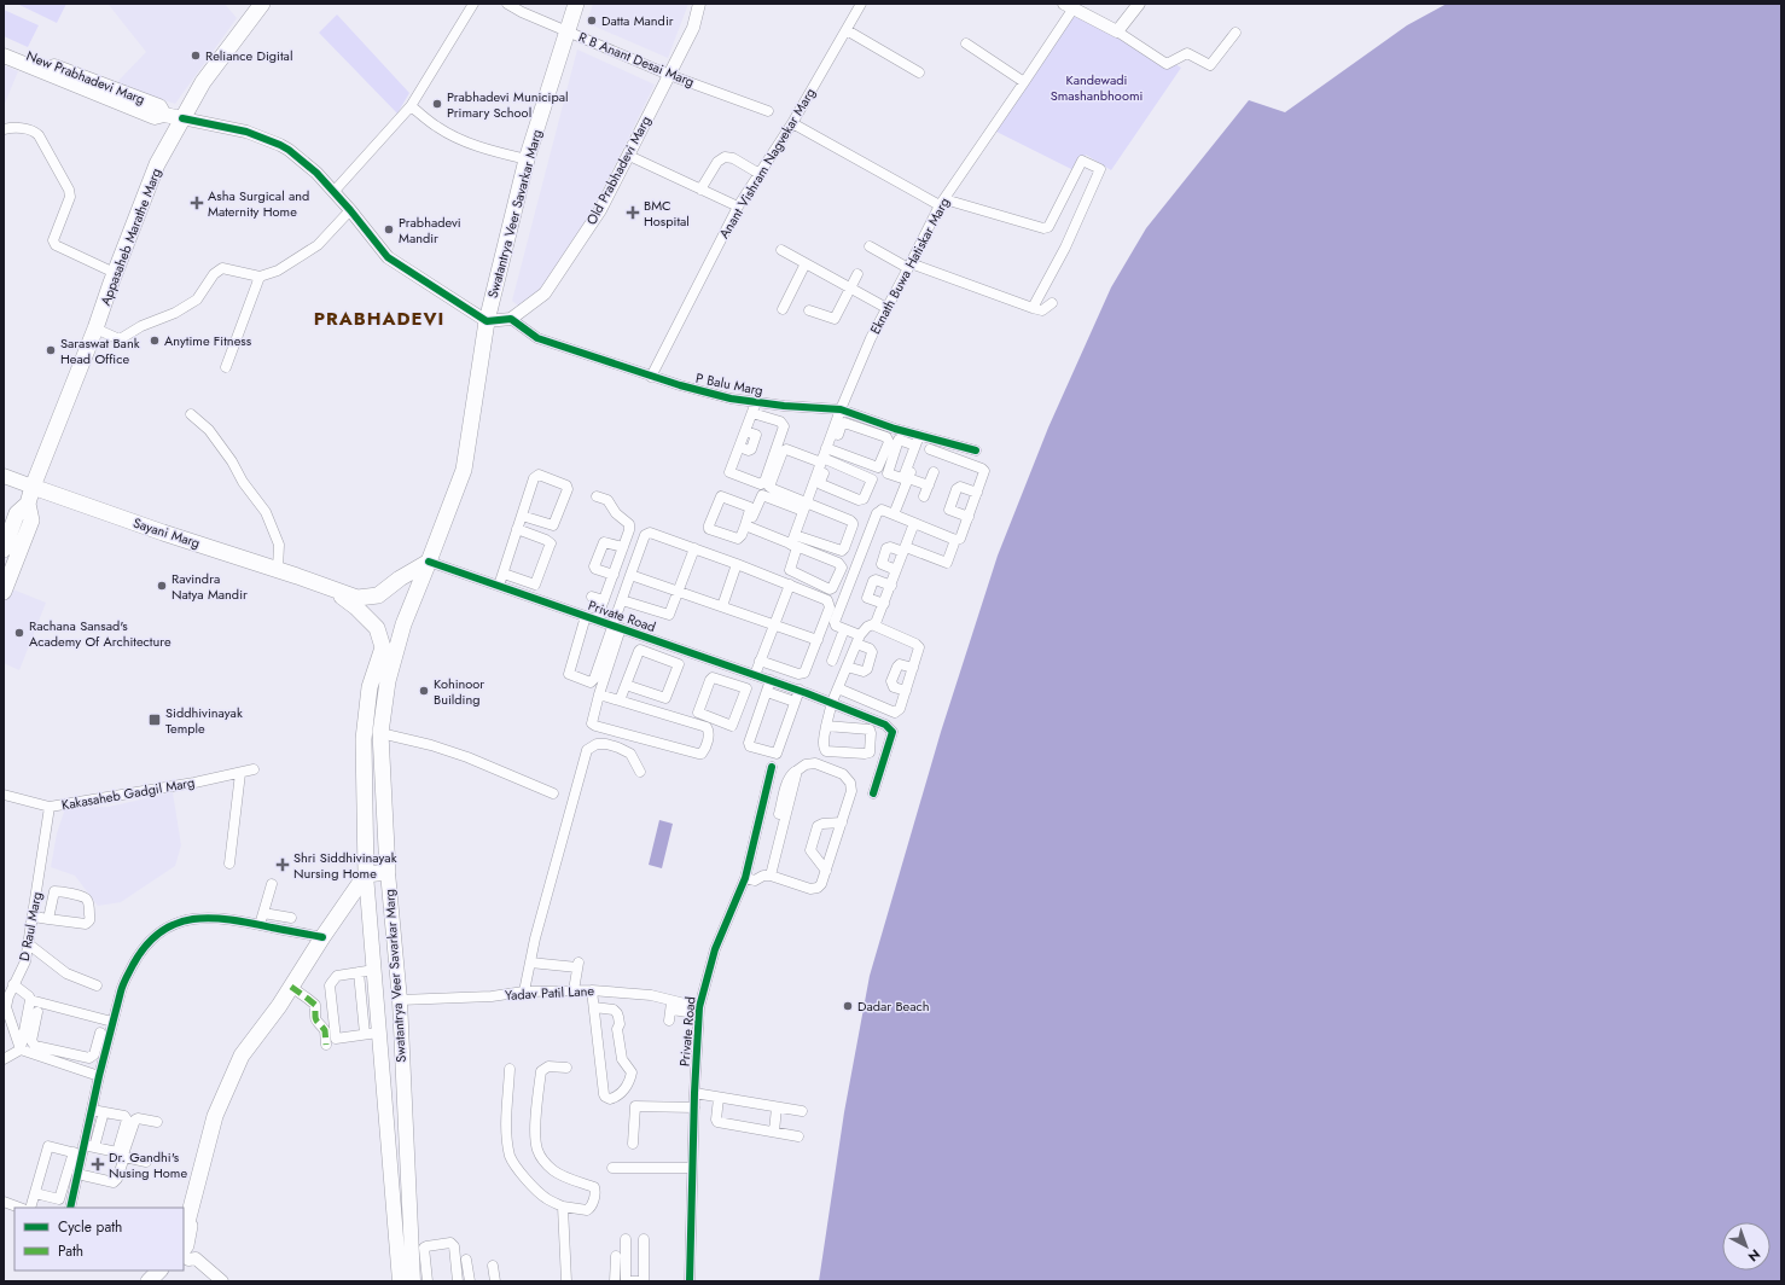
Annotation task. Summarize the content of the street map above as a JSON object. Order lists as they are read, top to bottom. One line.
{"streets":{"main road":["New Prabhadevi Marg","Swatantrya Veer Savarkar Marg","Appasaheb Marathe Marg","Sayani Marg"],"street":["R B Anant Desai Marg","Anant Vishram Nagvekar Marg","Old Prabhadevi Marg","Eknath Buwa Hatiskar Marg","P Balu Marg","Private Road","Kakasaheb Gadgil Marg","D Raul Marg","Yadav Patil Lane"]},"crossings":[["R B Anant Desai Marg","Old Prabhadevi Marg"],["R B Anant Desai Marg","Swatantrya Veer Savarkar Marg"],["New Prabhadevi Marg","Swatantrya Veer Savarkar Marg"],["New Prabhadevi Marg","Appasaheb Marathe Marg"],["Anant Vishram Nagvekar Marg","P Balu Marg"],["Old Prabhadevi Marg","P Balu Marg"],["Swatantrya Veer Savarkar Marg","Sayani Marg"],["Swatantrya Veer Savarkar Marg","Private Road"],["Swatantrya Veer Savarkar Marg","Yadav Patil Lane"],["Appasaheb Marathe Marg","Sayani Marg"],["Eknath Buwa Hatiskar Marg","P Balu Marg"],["Sayani Marg","Private Road"],["Private Road","Yadav Patil Lane"],["Kakasaheb Gadgil Marg","D Raul Marg"]],"districts":["PRABHADEVI"],"parks":["Kandewadi Smashanbhoomi"],"places":{"other":["Datta Mandir","Reliance Digital","Prabhadevi Municipal Primary School","Prabhadevi Mandir","Anytime Fitness","Saraswat Bank Head Office","Ravindra Natya Mandir","Rachana Sansad's Academy Of Architecture","Kohinoor Building","Dadar Beach"],"health":["Asha Surgical and Maternity Home","BMC Hospital","Shri Siddhivinayak Nursing Home","Dr. Gandhi's Nusing Home"],"transit":["Siddhivinayak Temple"]},"legend":["Cycle path","Path"],"north":"bottom right"}
